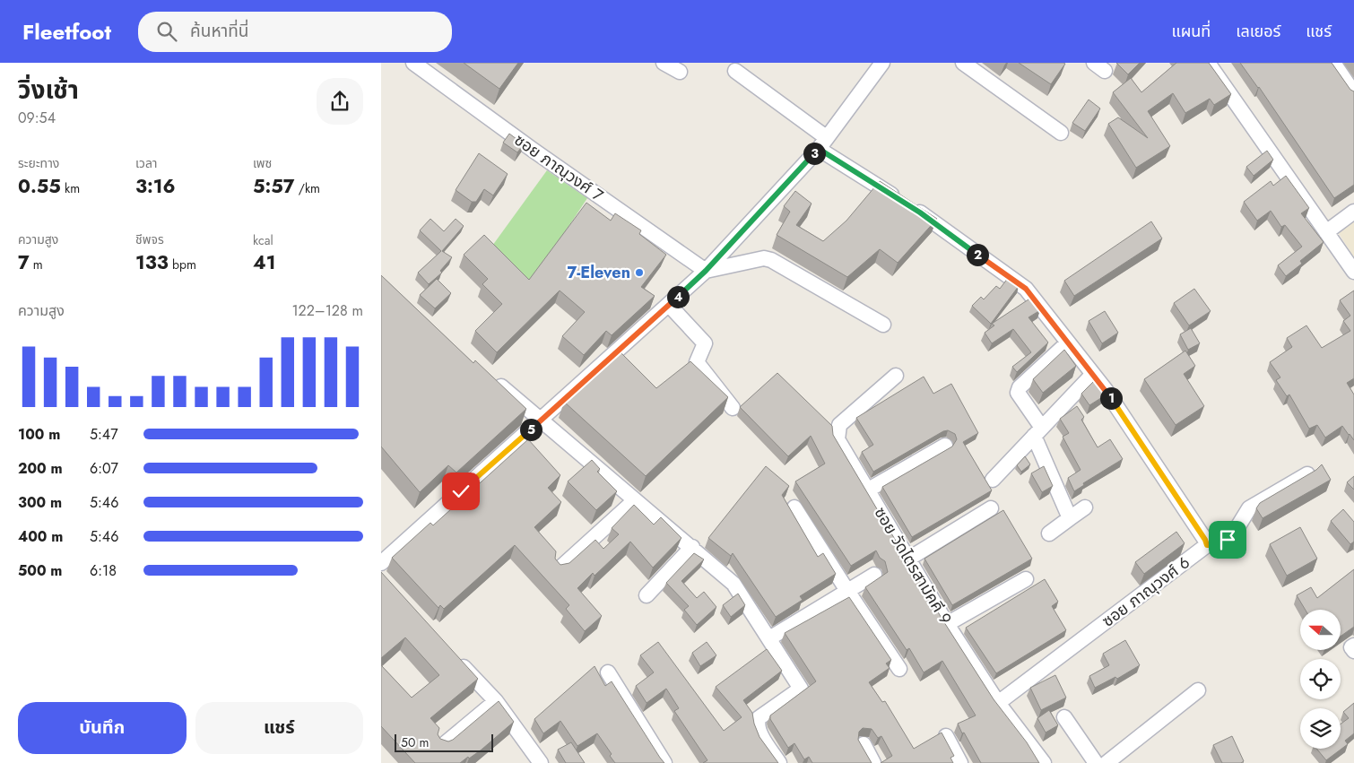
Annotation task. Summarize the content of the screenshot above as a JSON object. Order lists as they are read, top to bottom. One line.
{"streets":{"street":["ซอย ภาณุวงศ์ 7","ซอย วัดไตรสามัคคี 9","ซอย ภาณุวงศ์ 6"]},"crossings":[["ซอย วัดไตรสามัคคี 9","ซอย ภาณุวงศ์ 6"]],"places":["7-Eleven"],"scale_bar":"50 m","north":"left","page":{"header":"Fleetfoot","search":"ค้นหาที่นี่","nav":["แผนที่","เลเยอร์","แชร์"],"heading":["วิ่งเช้า","09:54"],"stats":[["ระยะทาง","0.55 km"],["เวลา","3:16"],["เพซ","5:57 /km"],["ความสูง","7 m"],["ชีพจร","133 bpm"],["kcal","41"]],"pins":["3","2","4","1","5"],"chart":["ความสูง","122–128 m"],"list":[{"name":"100 m","note":"5:47"},{"name":"200 m","note":"6:07"},{"name":"300 m","note":"5:46"},{"name":"400 m","note":"5:46"},{"name":"500 m","note":"6:18"}],"buttons":["บันทึก","แชร์"],"scale":"50 m"}}
